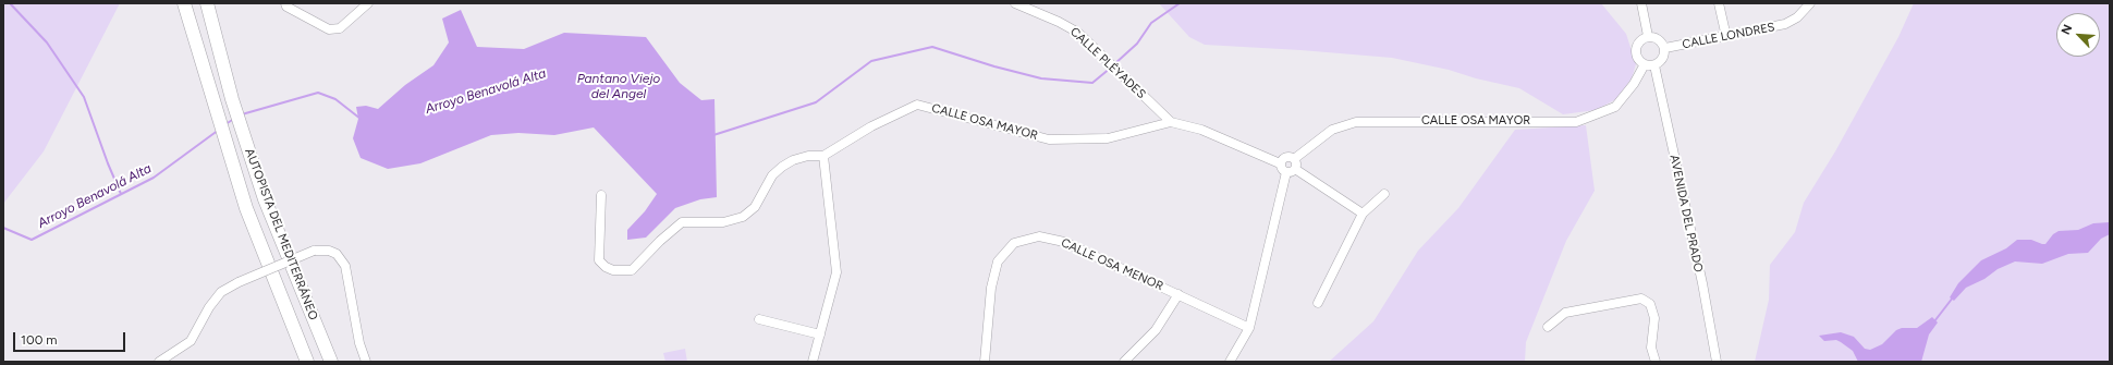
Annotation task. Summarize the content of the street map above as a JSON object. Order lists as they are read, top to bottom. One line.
{"streets":{"highway":["AUTOPISTA DEL MEDITERRÁNEO"],"street":["CALLE LONDRES","CALLE PLÉYADES","CALLE OSA MAYOR","AVENIDA DEL PRADO","CALLE OSA MENOR"]},"crossings":[["CALLE LONDRES","CALLE OSA MAYOR"],["CALLE LONDRES","AVENIDA DEL PRADO"],["CALLE PLÉYADES","CALLE OSA MAYOR"],["CALLE OSA MAYOR","AVENIDA DEL PRADO"]],"water":["Pantano Viejo del Angel","Arroyo Benavolá Alta"],"scale_bar":"100 m","north":"top left"}
